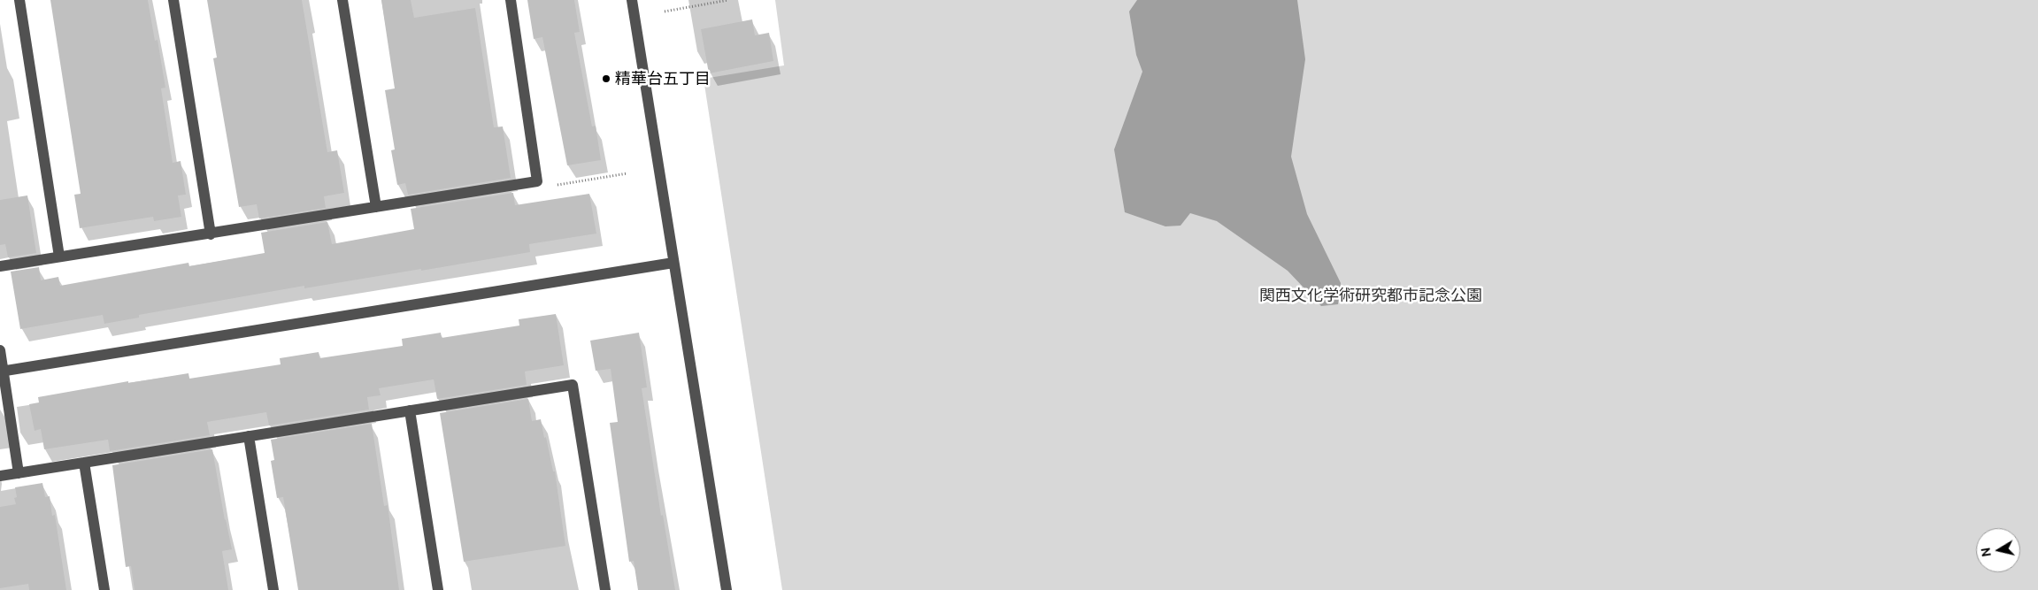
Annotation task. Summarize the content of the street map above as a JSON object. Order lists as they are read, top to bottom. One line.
{"parks":["関西文化学術研究都市記念公園"],"places":["精華台五丁目"],"north":"left"}
